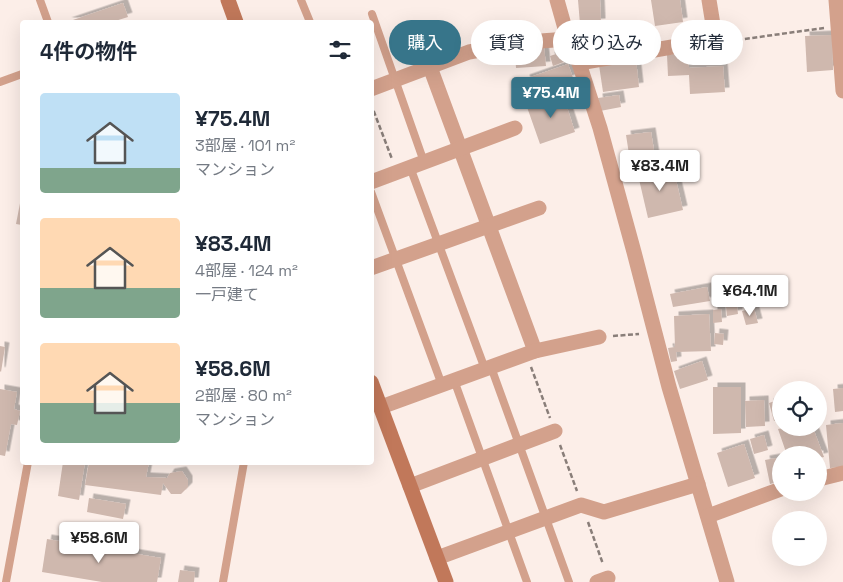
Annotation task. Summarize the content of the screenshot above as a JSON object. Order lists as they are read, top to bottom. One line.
{"page":{"chip":["購入","賃貸","絞り込み","新着"],"heading":"4件の物件","price":["¥75.4M","¥83.4M","¥64.1M","¥58.6M"],"list":[{"name":"¥75.4M","note":"3部屋 · 101 m² · マンション"},{"name":"¥83.4M","note":"4部屋 · 124 m² · 一戸建て"},{"name":"¥58.6M","note":"2部屋 · 80 m² · マンション"}],"map_buttons":["+","−"]}}
